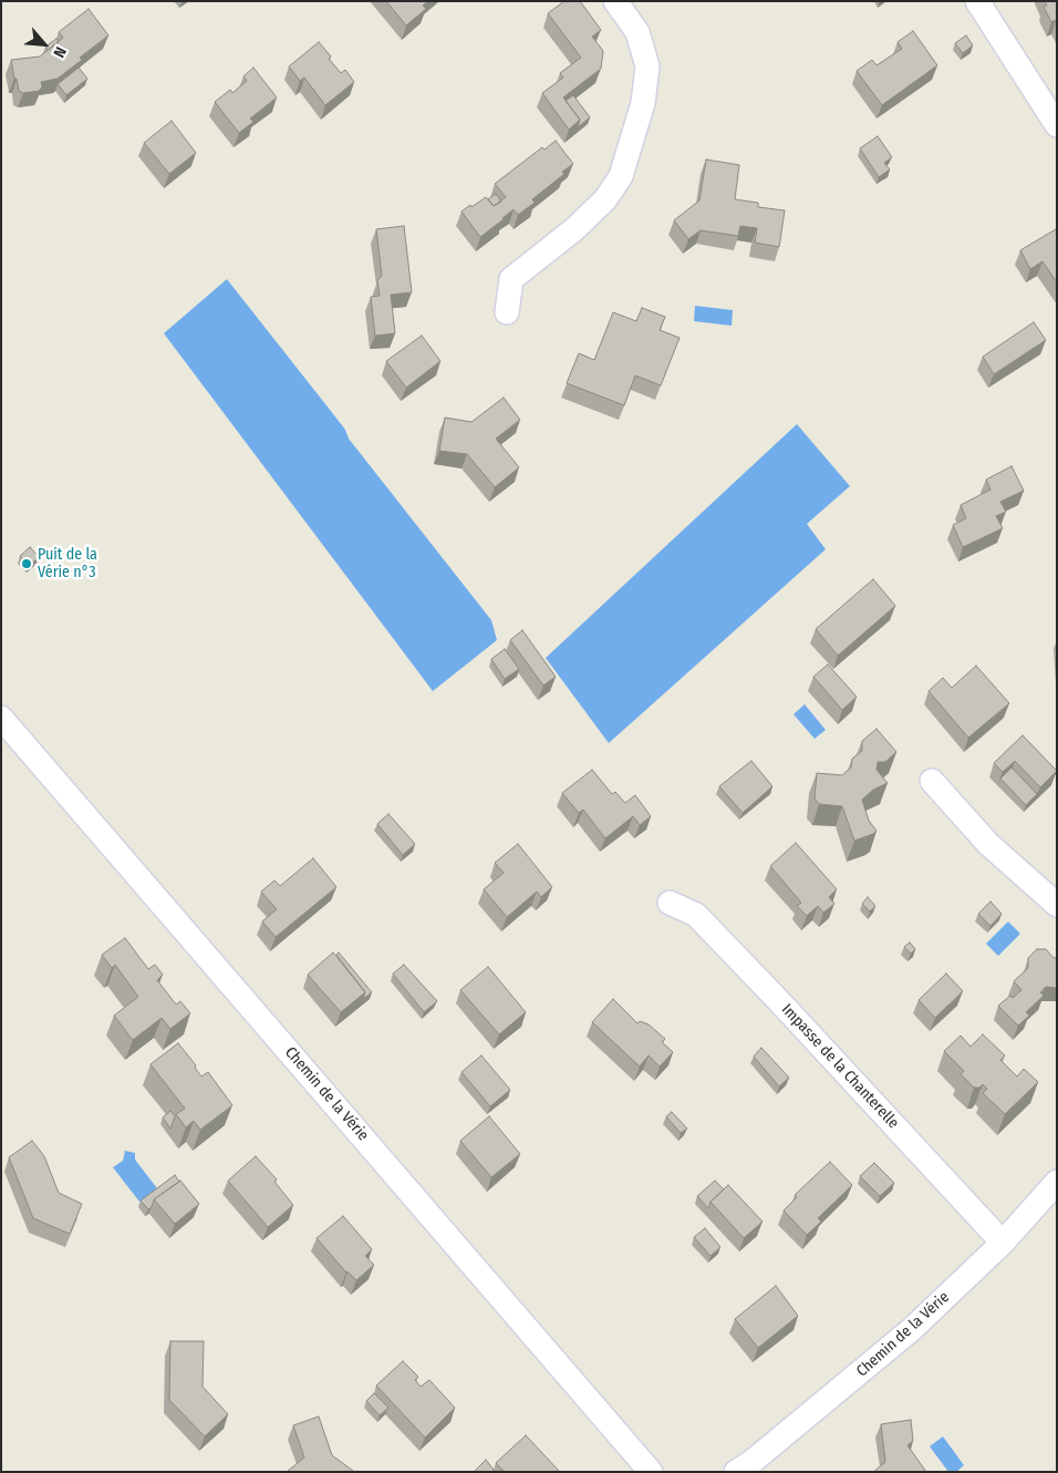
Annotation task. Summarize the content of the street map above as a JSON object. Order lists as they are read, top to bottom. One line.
{"streets":{"street":["Impasse de la Chanterelle","Chemin de la Vérie"]},"crossings":[["Impasse de la Chanterelle","Chemin de la Vérie"]],"places":["Puit de la Vérie n°3"],"north":"bottom right"}
